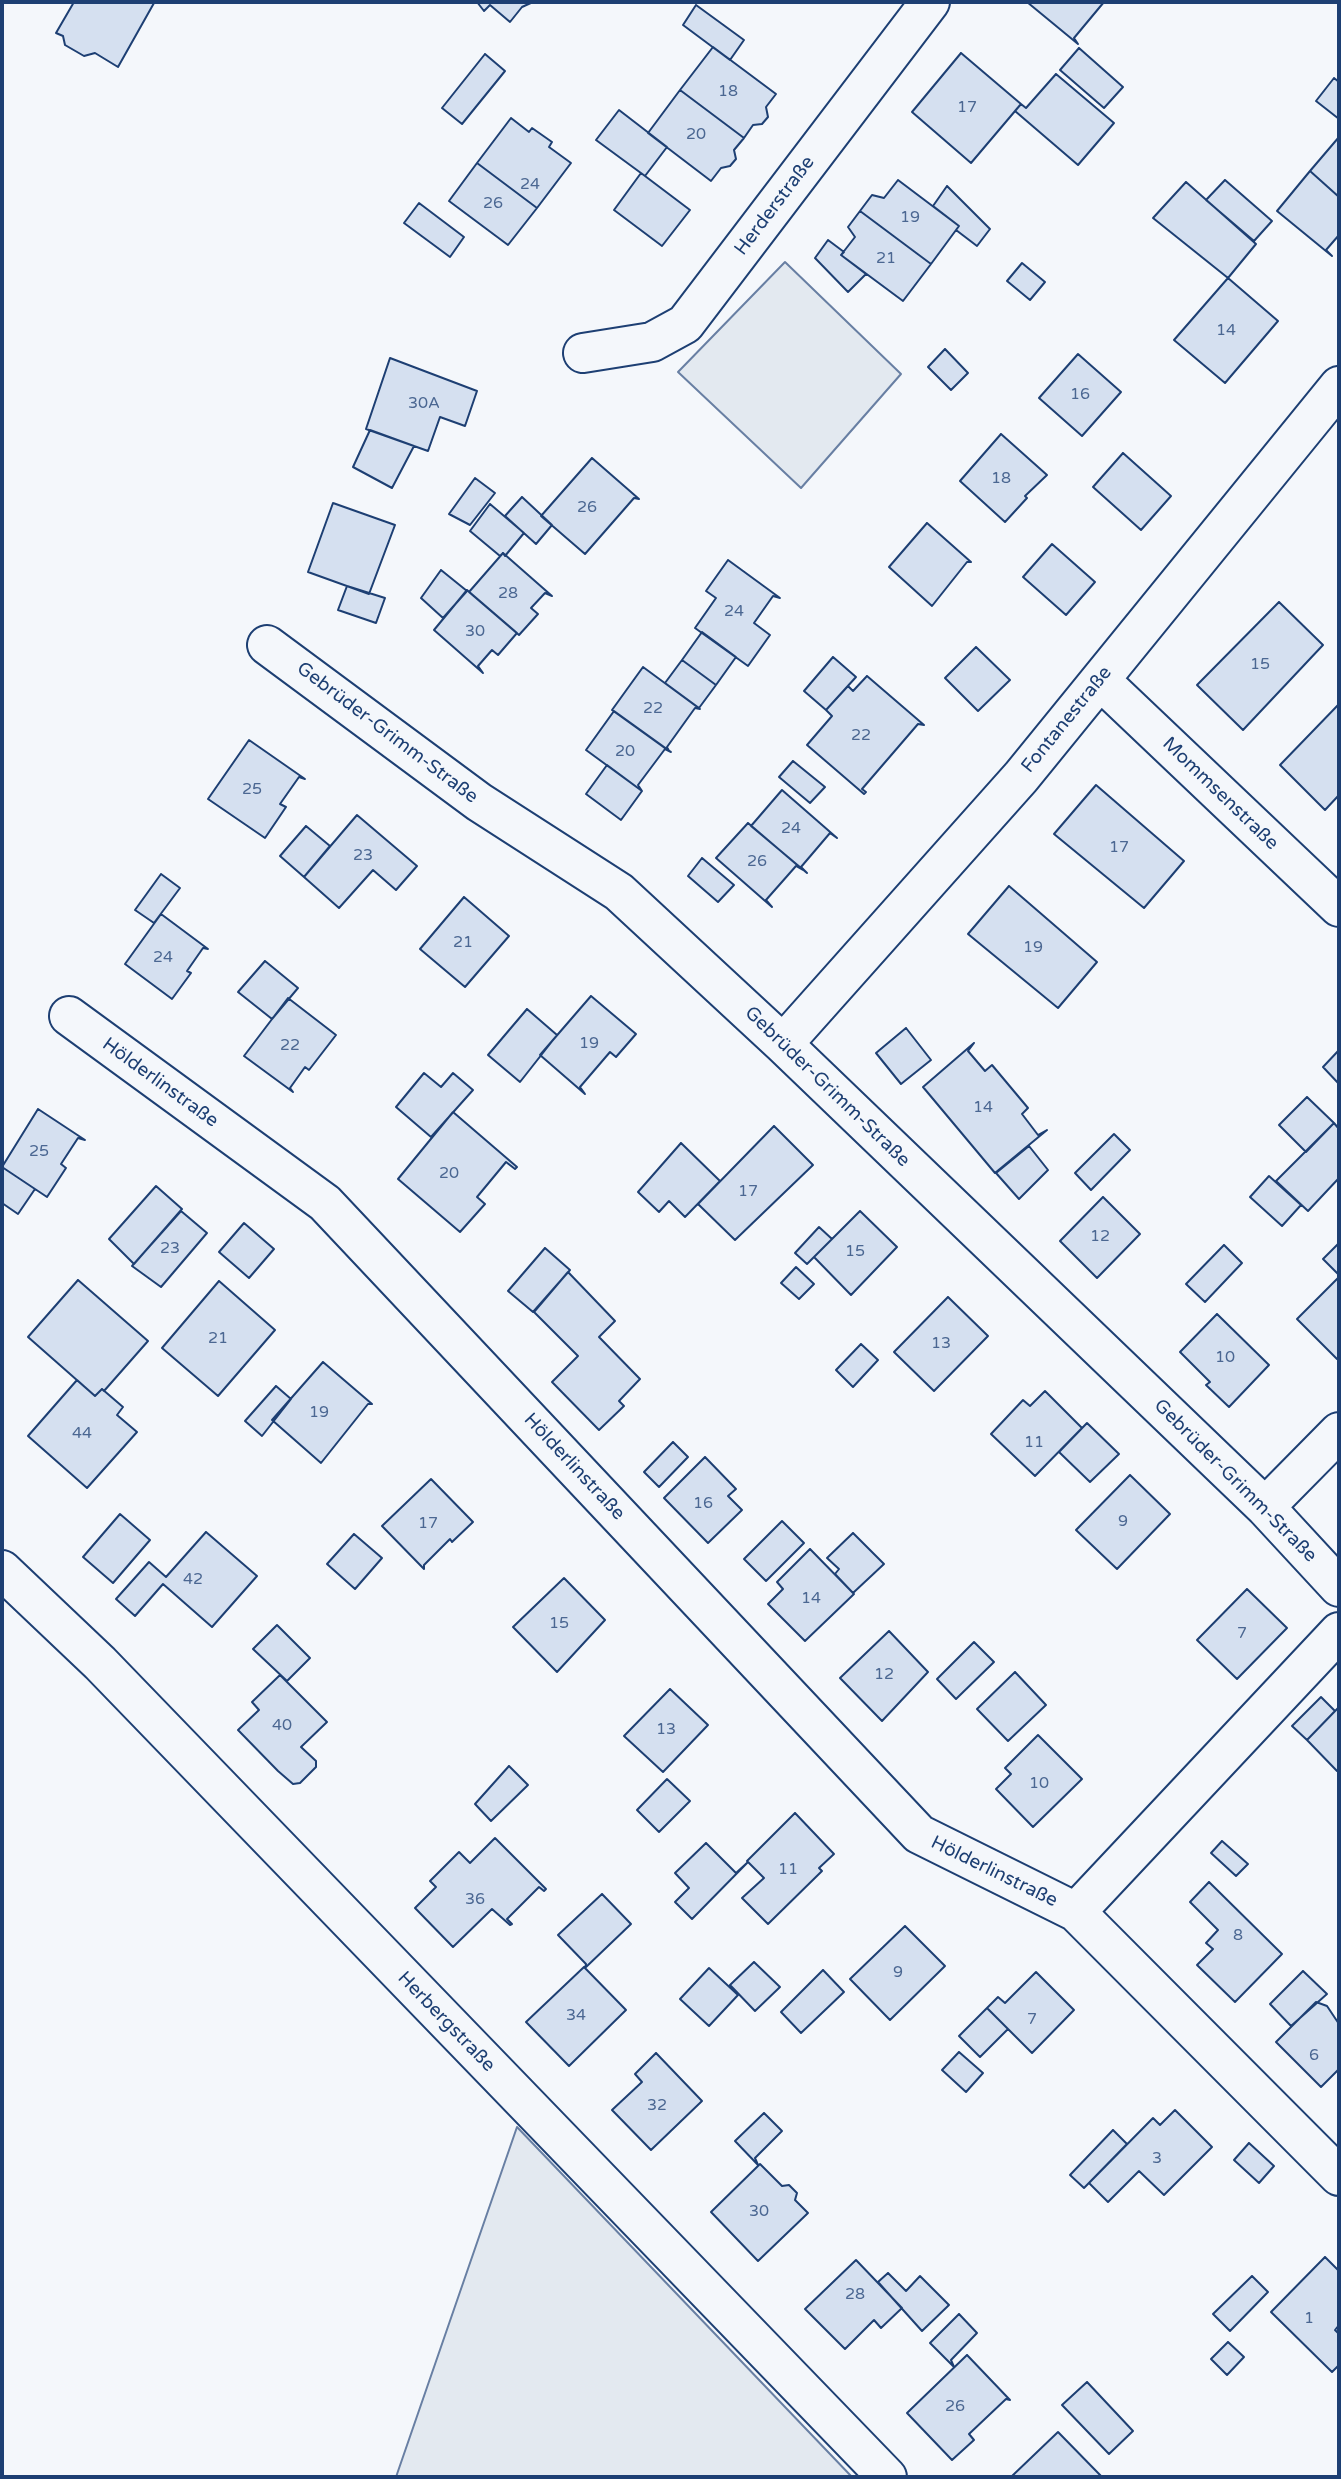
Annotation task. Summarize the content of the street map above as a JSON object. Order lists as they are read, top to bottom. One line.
{"streets":{"street":["Herderstraße","Fontanestraße","Gebrüder-Grimm-Straße","Mommsenstraße","Hölderlinstraße","Herbergstraße"]},"crossings":[["Fontanestraße","Gebrüder-Grimm-Straße"],["Fontanestraße","Mommsenstraße"]],"house_numbers":["18","17","20","24","26","19","21","14","16","30A","18","26","28","24","30","15","22","22","20","25","24","17","23","26","21","19","24","19","22","14","25","20","17","12","23","15","21","13","10","19","44","11","16","9","17","42","14","15","7","12","40","13","10","11","36","8","9","34","7","6","32","3","30","28","1","26"]}
